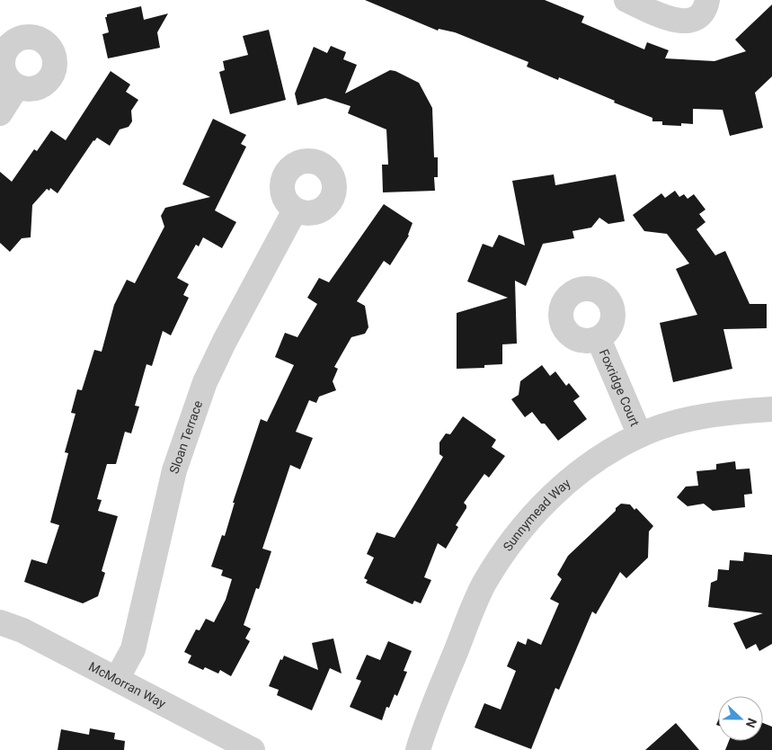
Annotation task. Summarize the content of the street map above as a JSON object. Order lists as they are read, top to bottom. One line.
{"streets":{"street":["Foxridge Court","Sloan Terrace","Sunnymead Way","McMorran Way"]},"crossings":[["Foxridge Court","Sunnymead Way"],["Sloan Terrace","McMorran Way"]],"north":"right"}
